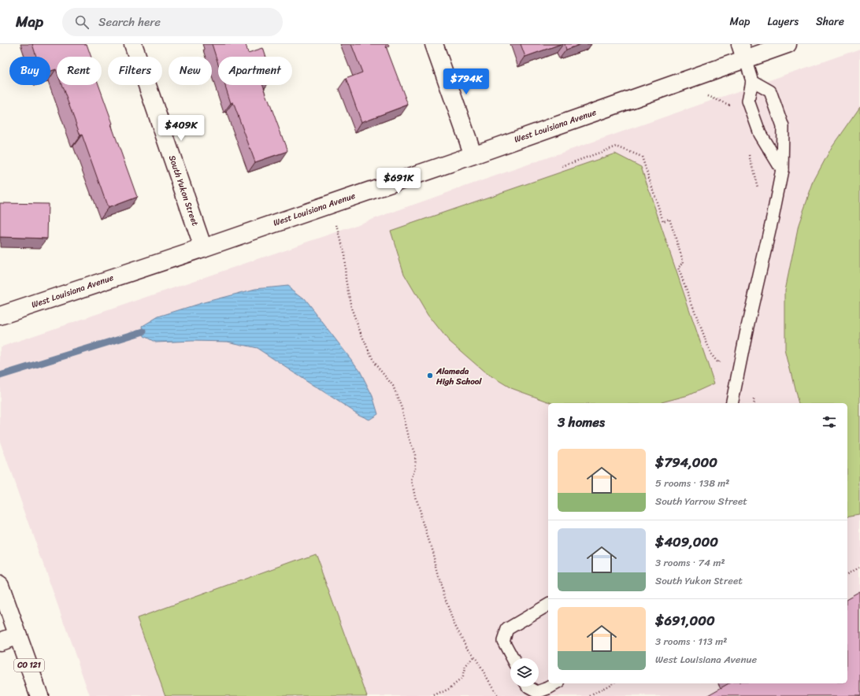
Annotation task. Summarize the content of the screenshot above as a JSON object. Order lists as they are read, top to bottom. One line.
{"streets":{"street":["West Louisiana Avenue","South Yukon Street","CO 121"]},"crossings":[["West Louisiana Avenue","South Yukon Street"]],"places":["Alameda High School"],"page":{"header":"Map","search":"Search here","nav":["Map","Layers","Share"],"chip":["Buy","Rent","Filters","New","Apartment"],"price":["$794K","$409K","$691K"],"heading":"3 homes","list":[{"name":"$794,000","note":"5 rooms · 138 m² · South Yarrow Street"},{"name":"$409,000","note":"3 rooms · 74 m² · South Yukon Street"},{"name":"$691,000","note":"3 rooms · 113 m² · West Louisiana Avenue"}]}}
